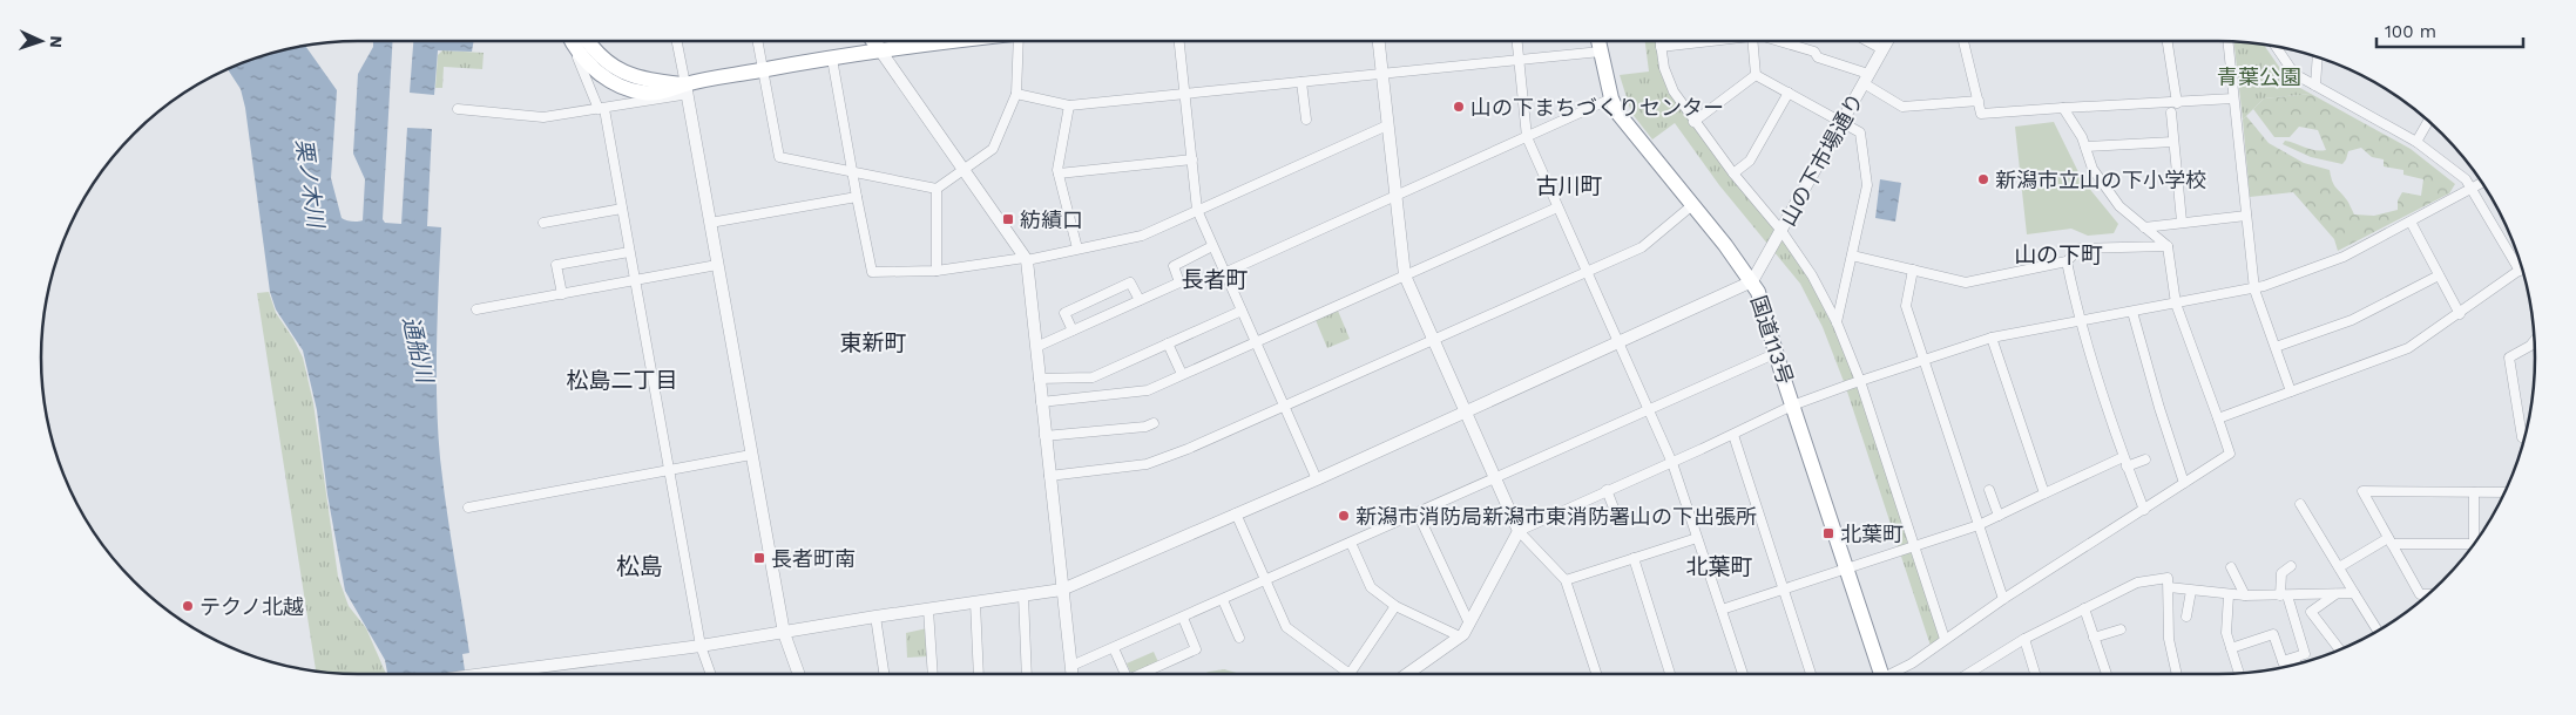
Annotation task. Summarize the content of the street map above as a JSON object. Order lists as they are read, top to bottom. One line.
{"streets":{"highway":["国道113号"],"street":["山の下市場通り"]},"crossings":[["山の下市場通り","国道113号"]],"districts":["古川町","山の下町","長者町","東新町","松島二丁目","松島","北葉町"],"water":["栗ノ木川","通船川"],"parks":["青葉公園"],"places":{"other":["山の下まちづくりセンター","新潟市立山の下小学校","新潟市消防局新潟市東消防署山の下出張所","テクノ北越"],"transit":["紡績口","北葉町","長者町南"]},"scale_bar":"100 m","north":"right"}
